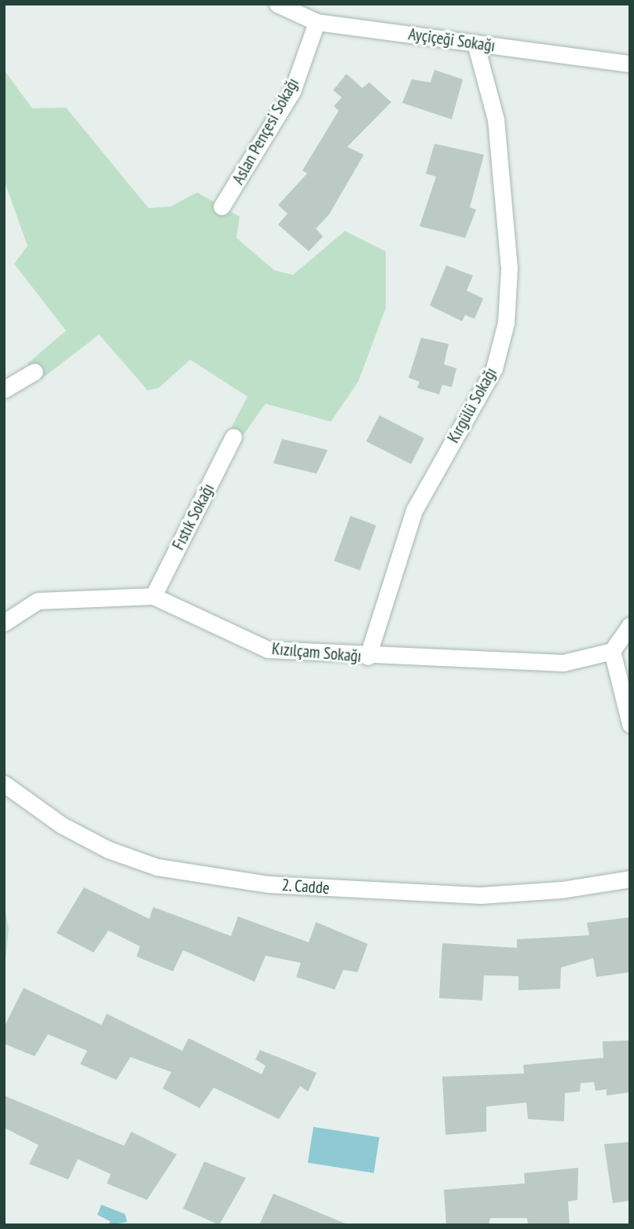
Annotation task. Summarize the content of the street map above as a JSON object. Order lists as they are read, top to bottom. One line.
{"streets":{"street":["Ayçiçeği Sokağı","Aslan Pençesi Sokağı","Kırgülü Sokağı","Fıstık Sokağı","Kızılçam Sokağı","2. Cadde"]},"crossings":[["Ayçiçeği Sokağı","Aslan Pençesi Sokağı"],["Ayçiçeği Sokağı","Kırgülü Sokağı"],["Kırgülü Sokağı","Kızılçam Sokağı"],["Fıstık Sokağı","Kızılçam Sokağı"]]}
